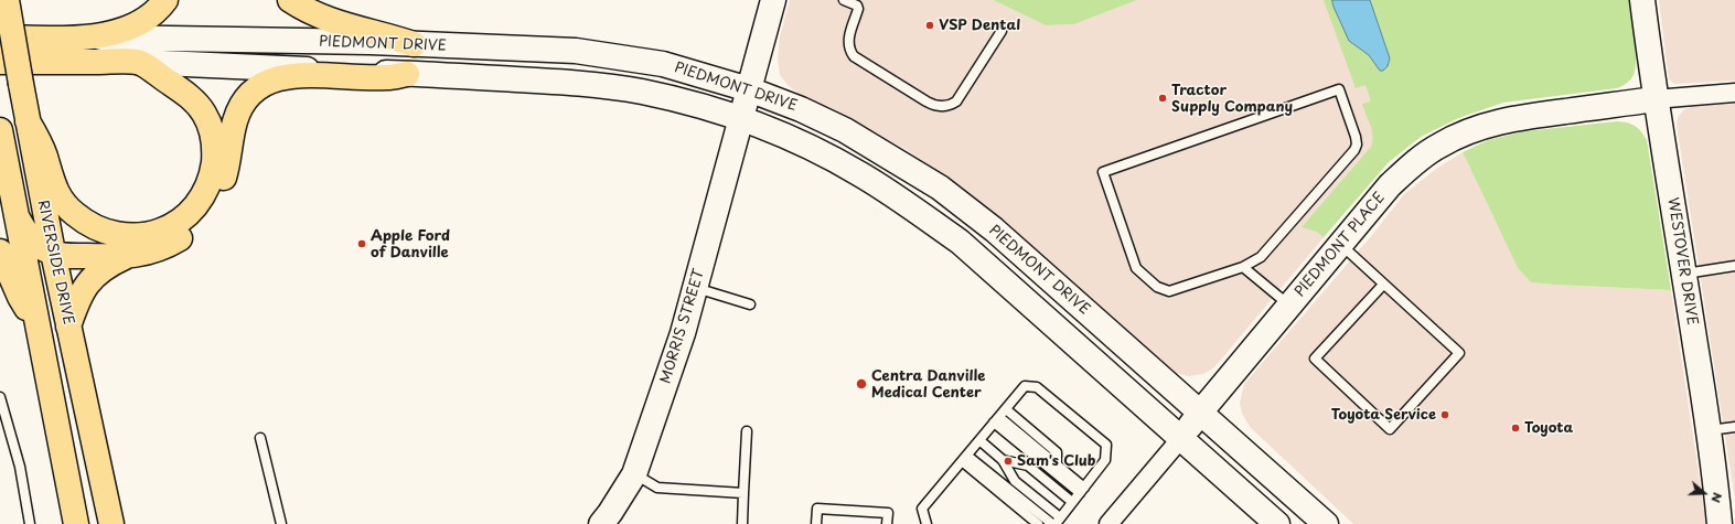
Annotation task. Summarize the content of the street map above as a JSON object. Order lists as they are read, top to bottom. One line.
{"streets":{"main road":["PIEDMONT DRIVE","PIEDMONT PLACE","WESTOVER DRIVE","RIVERSIDE DRIVE","MORRIS STREET"]},"crossings":[["PIEDMONT DRIVE","PIEDMONT PLACE"],["PIEDMONT DRIVE","MORRIS STREET"],["PIEDMONT PLACE","WESTOVER DRIVE"]],"places":["VSP Dental","Tractor Supply Company","Apple Ford of Danville","Centra Danville Medical Center","Toyota Service","Toyota","Sam's Club"],"north":"right"}
